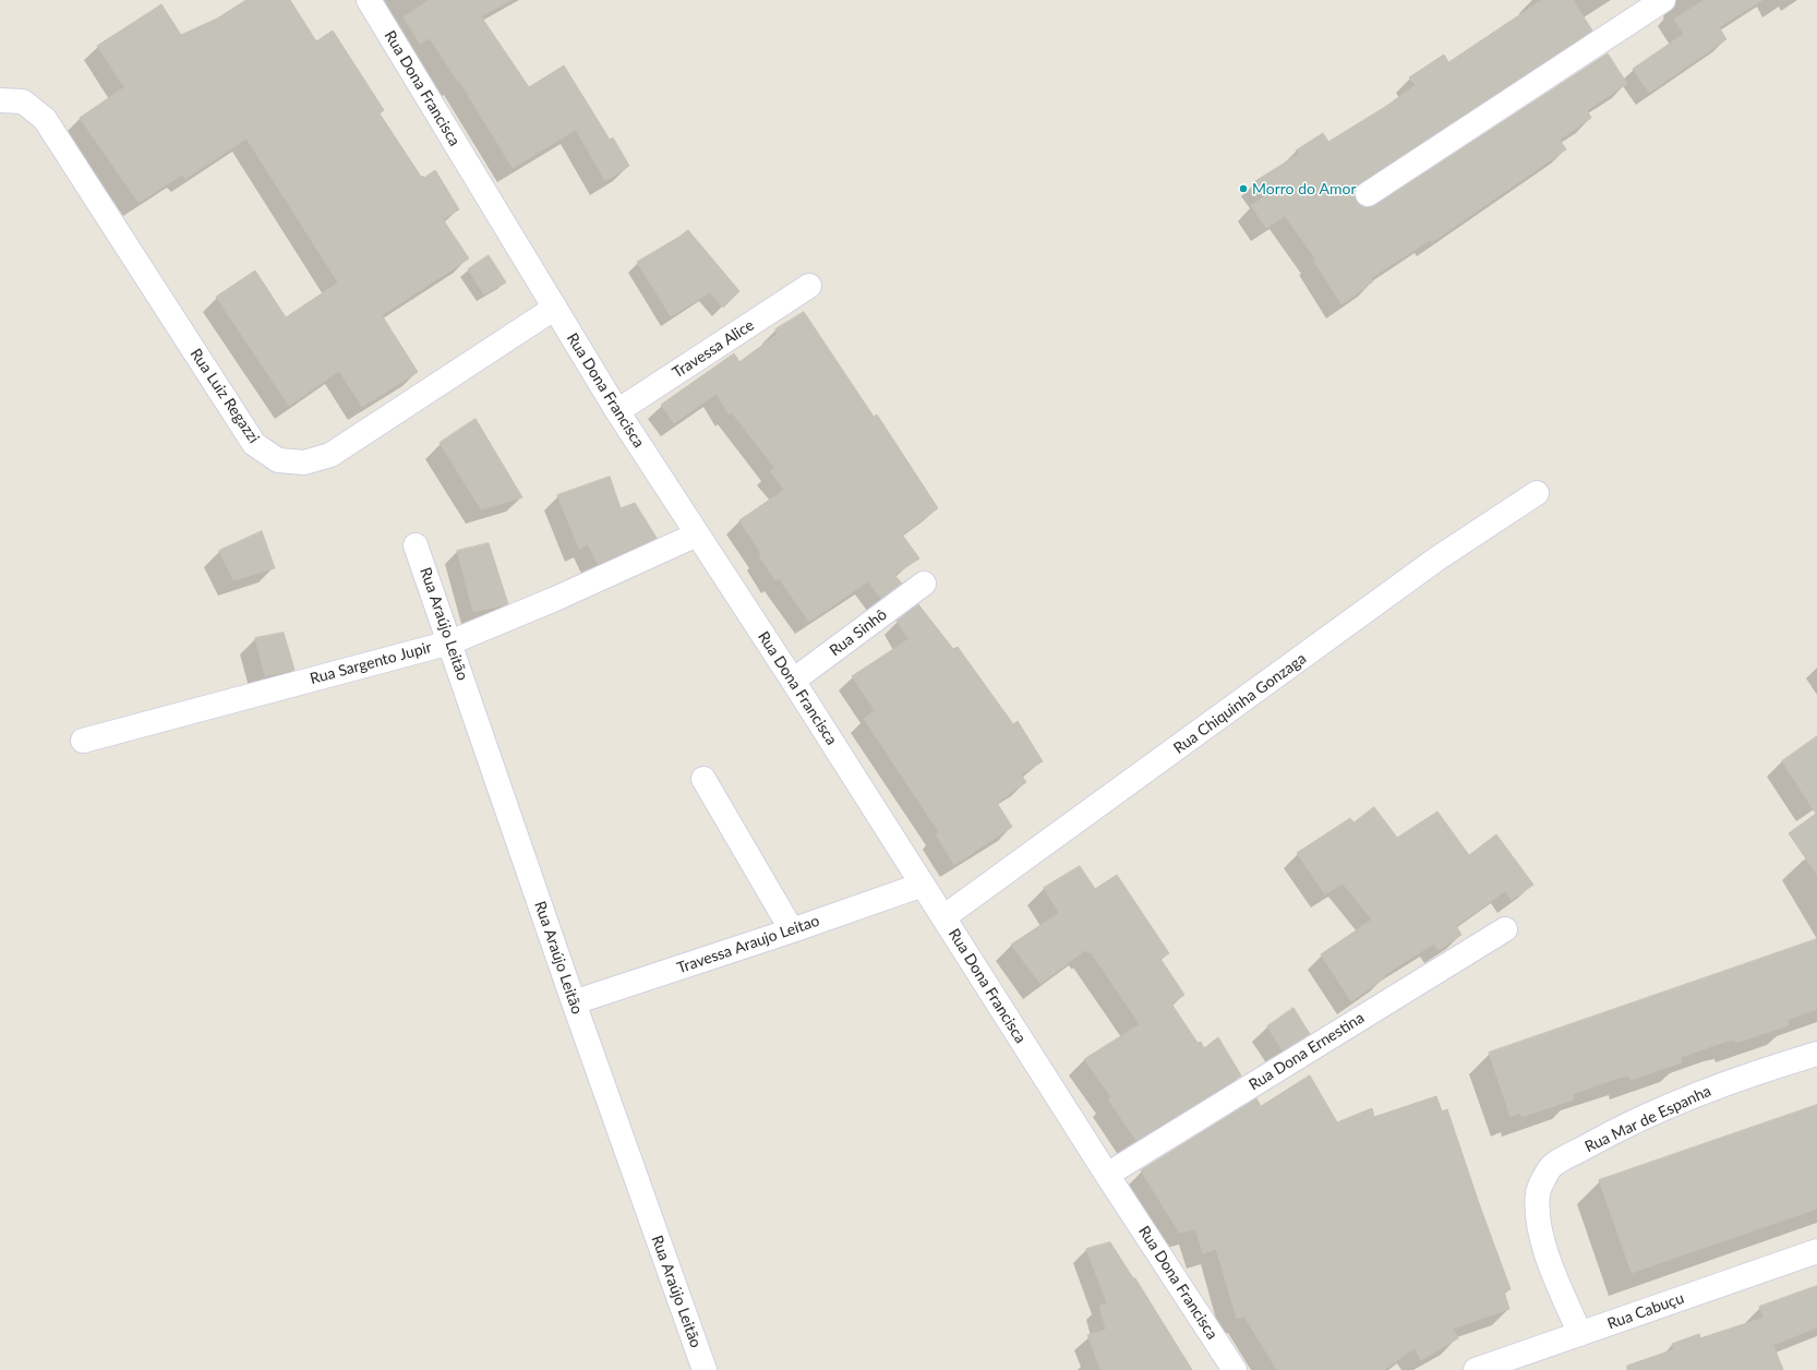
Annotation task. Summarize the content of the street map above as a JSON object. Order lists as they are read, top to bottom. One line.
{"streets":{"street":["Rua Dona Francisca","Travessa Alice","Rua Luiz Regazzi","Rua Araújo Leitão","Rua Sinhô","Rua Sargento Jupir","Rua Chiquinha Gonzaga","Travessa Araujo Leitao","Rua Dona Ernestina","Rua Mar de Espanha","Rua Cabuçu"]},"crossings":[["Rua Dona Francisca","Travessa Alice"],["Rua Dona Francisca","Rua Luiz Regazzi"],["Rua Dona Francisca","Rua Sinhô"],["Rua Dona Francisca","Rua Sargento Jupir"],["Rua Dona Francisca","Rua Chiquinha Gonzaga"],["Rua Dona Francisca","Travessa Araujo Leitao"],["Rua Dona Francisca","Rua Dona Ernestina"],["Rua Araújo Leitão","Rua Sargento Jupir"],["Rua Araújo Leitão","Travessa Araujo Leitao"],["Rua Mar de Espanha","Rua Cabuçu"]],"places":["Morro do Amor"]}
